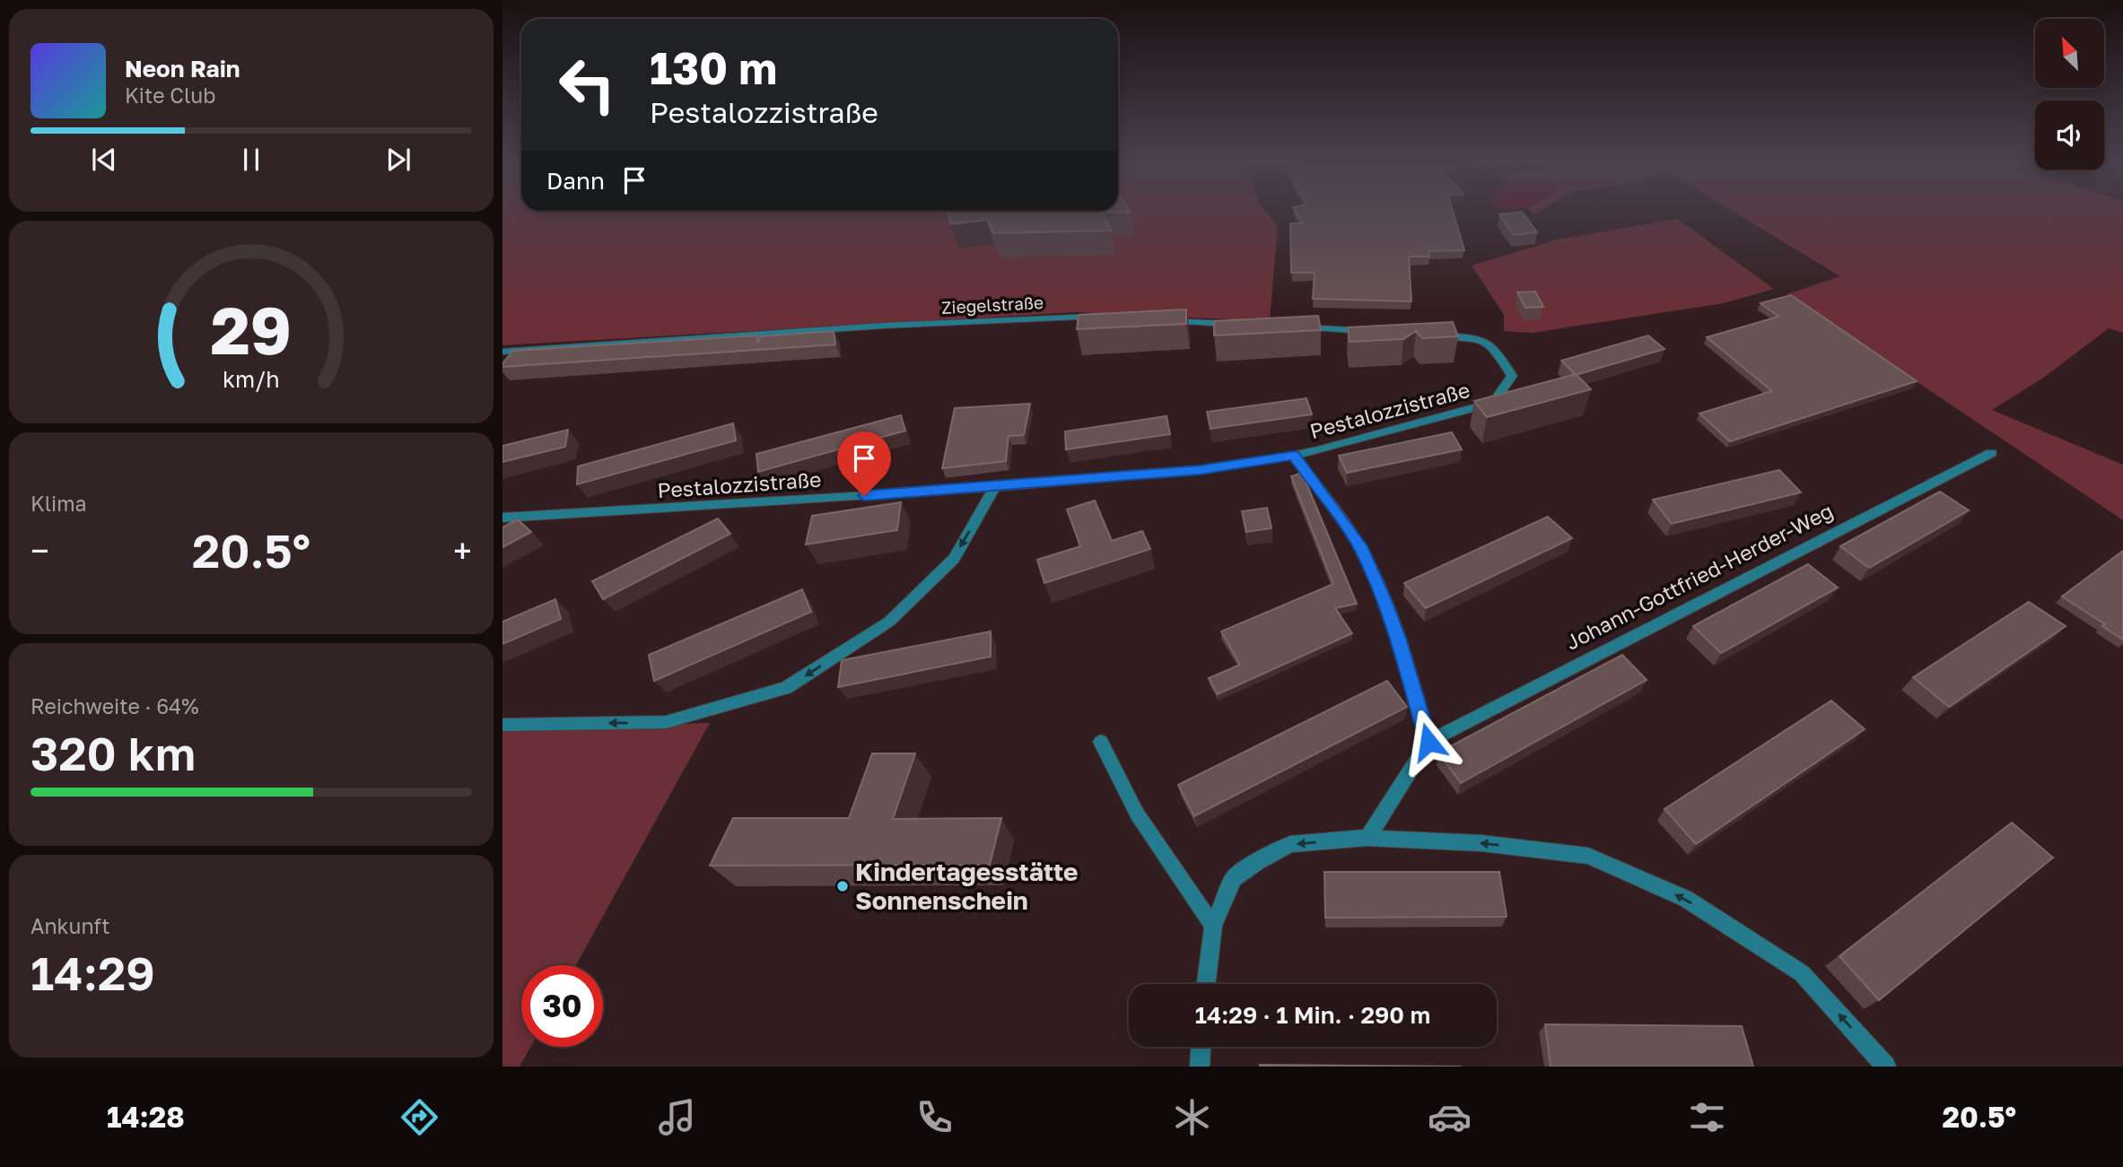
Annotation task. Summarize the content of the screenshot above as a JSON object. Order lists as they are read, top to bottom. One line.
{"streets":{"street":["Ziegelstraße","Pestalozzistraße","Johann-Gottfried-Herder-Weg"]},"places":["Kindertagesstätte Sonnenschein"],"north":"top left","page":{"turn":["130 m","Pestalozzistraße"],"song":["Neon Rain","Kite Club"],"then":"Dann","tile":["Klima",["Reichweite · 64%","320 km"],["Ankunft","14:29"]],"heat":["−","20.5°","+"],"limit":"30","trip":"14:29 · 1 Min. · 290 m","tabs":["14:28","20.5°"],"gauge":["29","km/h"]}}
